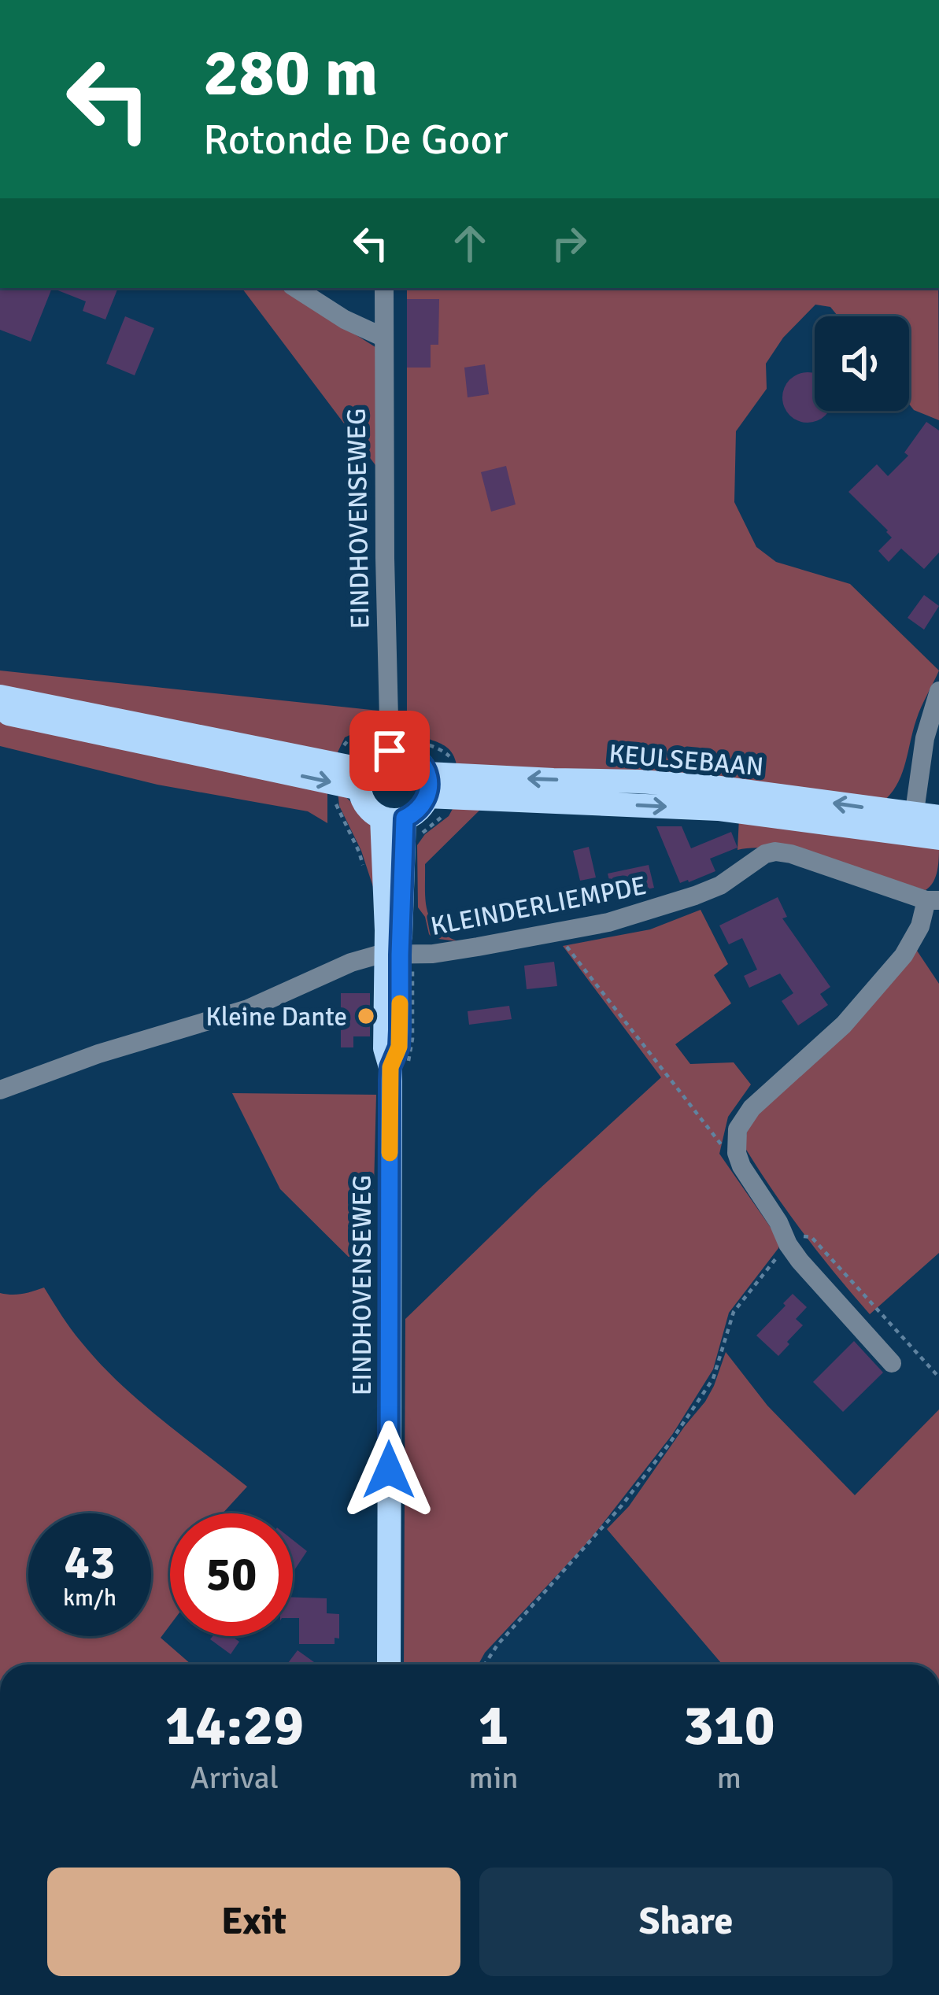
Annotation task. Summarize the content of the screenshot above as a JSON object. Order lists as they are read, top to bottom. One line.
{"streets":{"main road":["EINDHOVENSEWEG","KEULSEBAAN"],"street":["KLEINDERLIEMPDE"]},"crossings":[["EINDHOVENSEWEG","KEULSEBAAN"],["EINDHOVENSEWEG","KLEINDERLIEMPDE"]],"places":["Kleine Dante"],"page":{"turn":["280 m","Rotonde De Goor"],"speed":"43 km/h","limit":"50","eta":["14:29","Arrival","1","min","310","m"],"buttons":["Exit","Share"]}}
